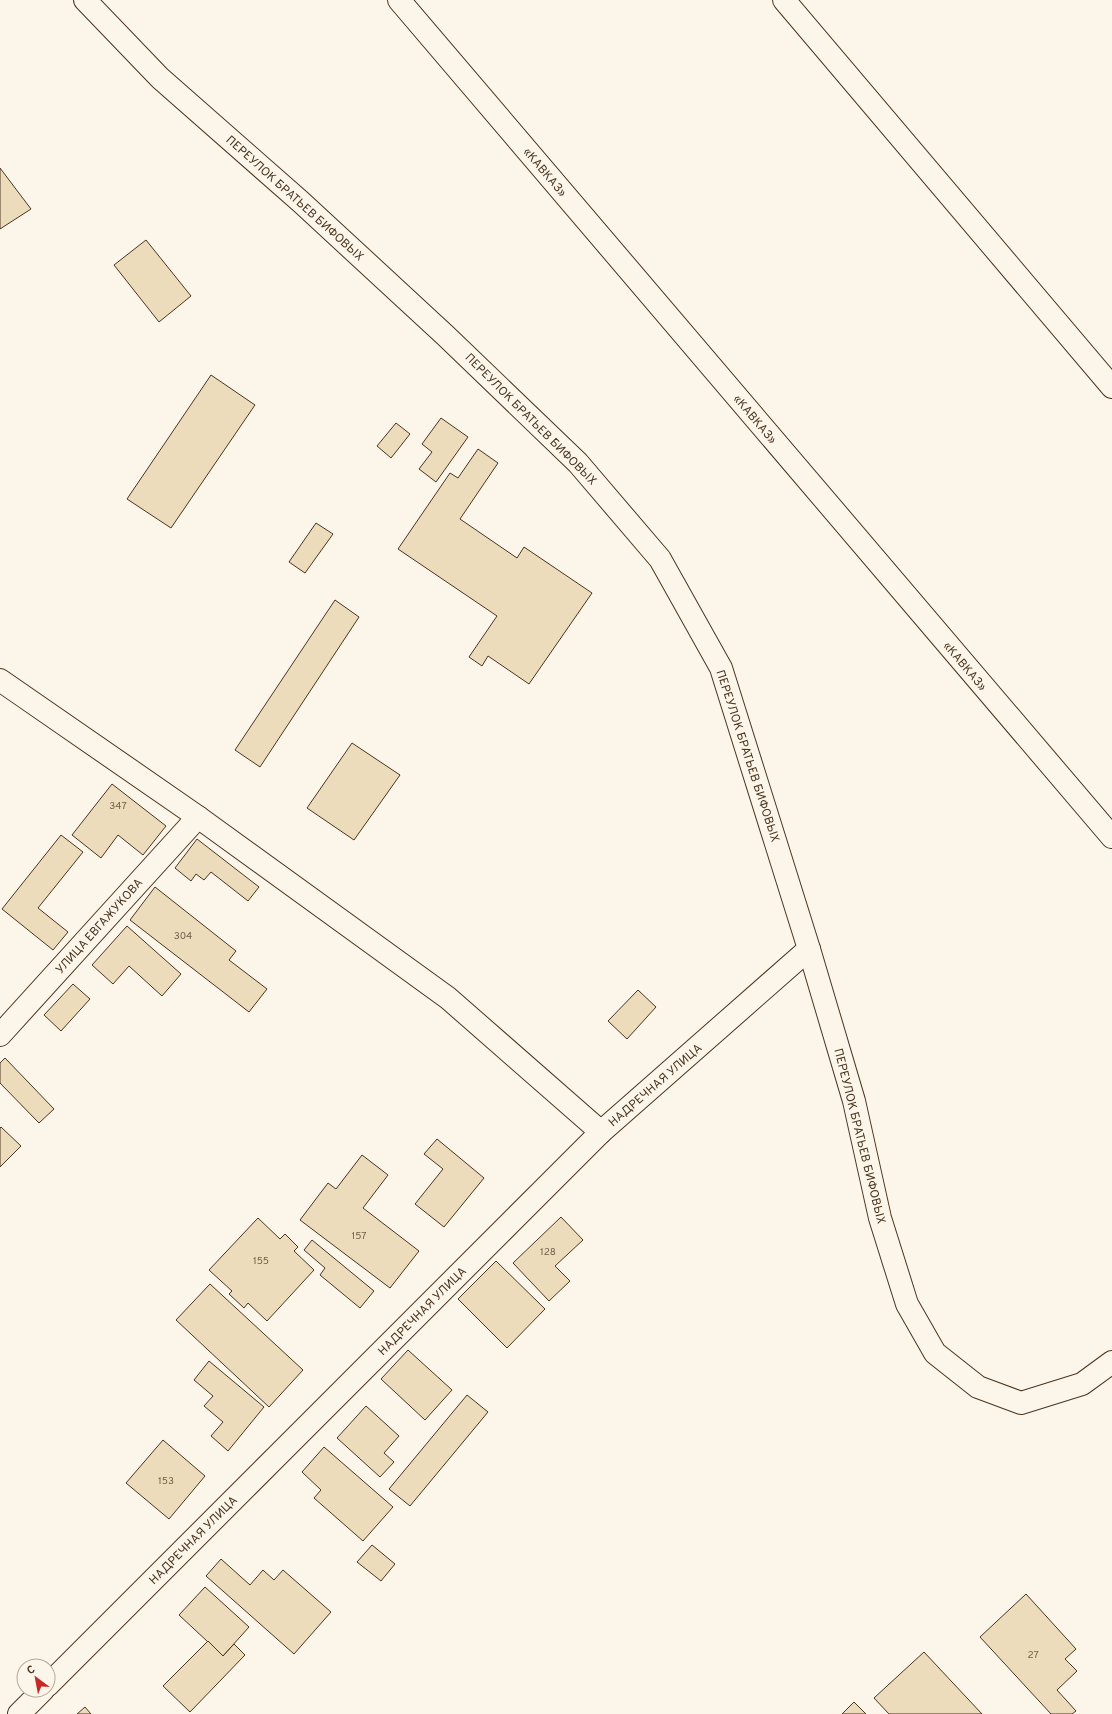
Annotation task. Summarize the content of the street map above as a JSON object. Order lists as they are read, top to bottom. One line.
{"streets":{"main road":["«КАВКАЗ»","ПЕРЕУЛОК БРАТЬЕВ БИФОВЫХ","УЛИЦА ЕВГАЖУКОВА","НАДРЕЧНАЯ УЛИЦА"]},"crossings":[["ПЕРЕУЛОК БРАТЬЕВ БИФОВЫХ","НАДРЕЧНАЯ УЛИЦА"]],"house_numbers":["347","304","157","128","155","153","27"],"north":"top left"}
